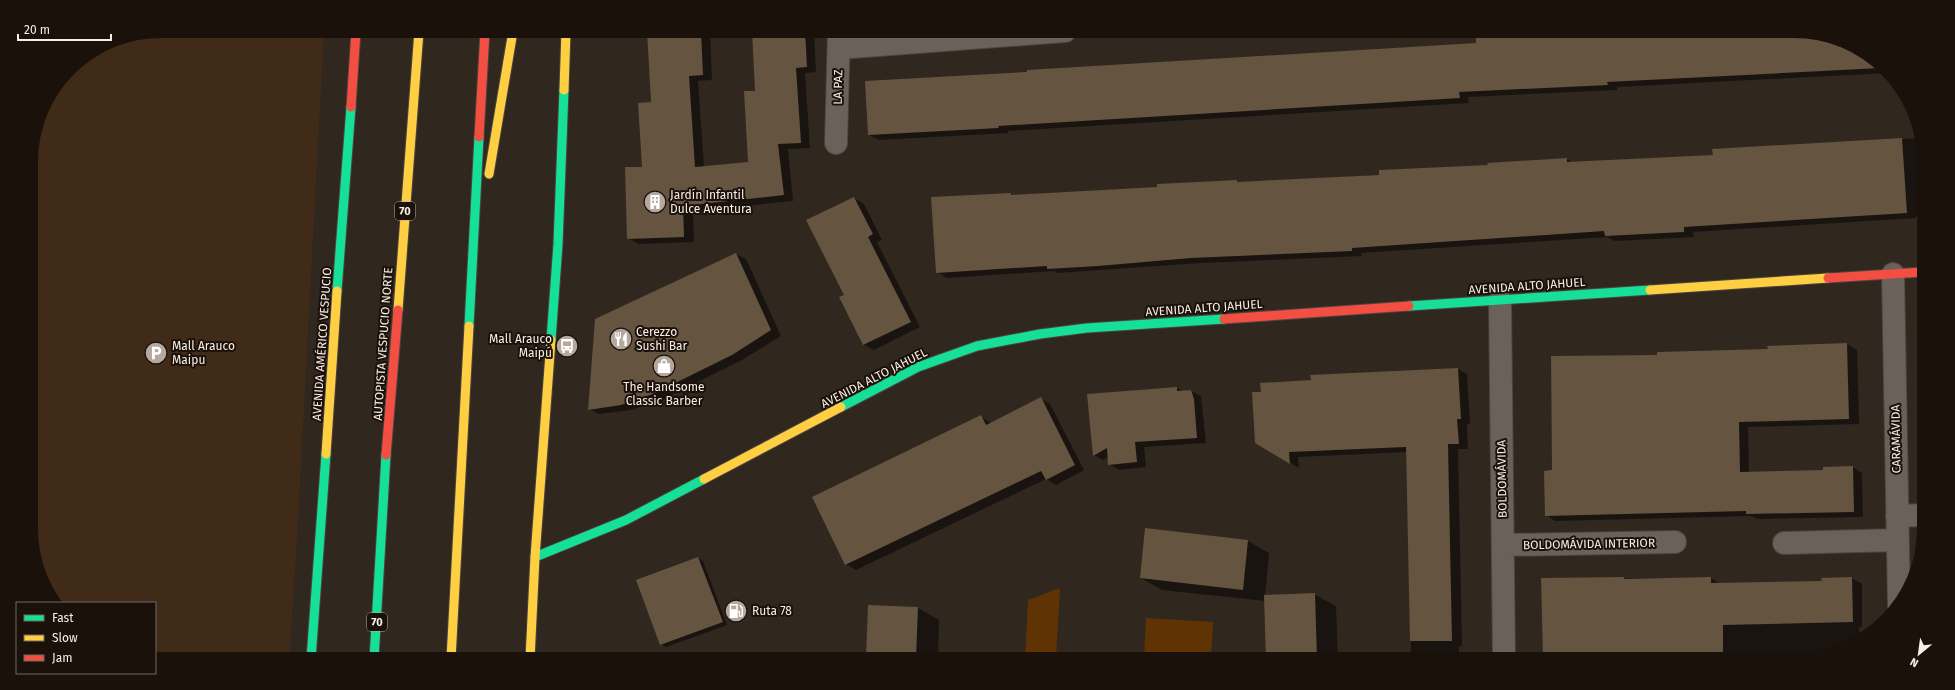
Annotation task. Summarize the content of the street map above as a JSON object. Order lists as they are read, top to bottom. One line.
{"streets":{"main road":["70","AVENIDA ALTO JAHUEL","AVENIDA AMÉRICO VESPUCIO","AUTOPISTA VESPUCIO NORTE"],"street":["LA PAZ","CARAMÁVIDA","BOLDOMÁVIDA","BOLDOMÁVIDA INTERIOR"]},"crossings":[["AVENIDA ALTO JAHUEL","CARAMÁVIDA"],["AVENIDA ALTO JAHUEL","BOLDOMÁVIDA"],["BOLDOMÁVIDA","BOLDOMÁVIDA INTERIOR"]],"places":{"building":["Jardín Infantil Dulce Aventura"],"restaurant":["Cerezzo Sushi Bar"],"bus stop":["Mall Arauco Maipú"],"parking":["Mall Arauco Maipu"],"shop":["The Handsome Classic Barber"],"fuel station":["Ruta 78"]},"legend":["Fast","Slow","Jam"],"scale_bar":"20 m","north":"bottom left"}
